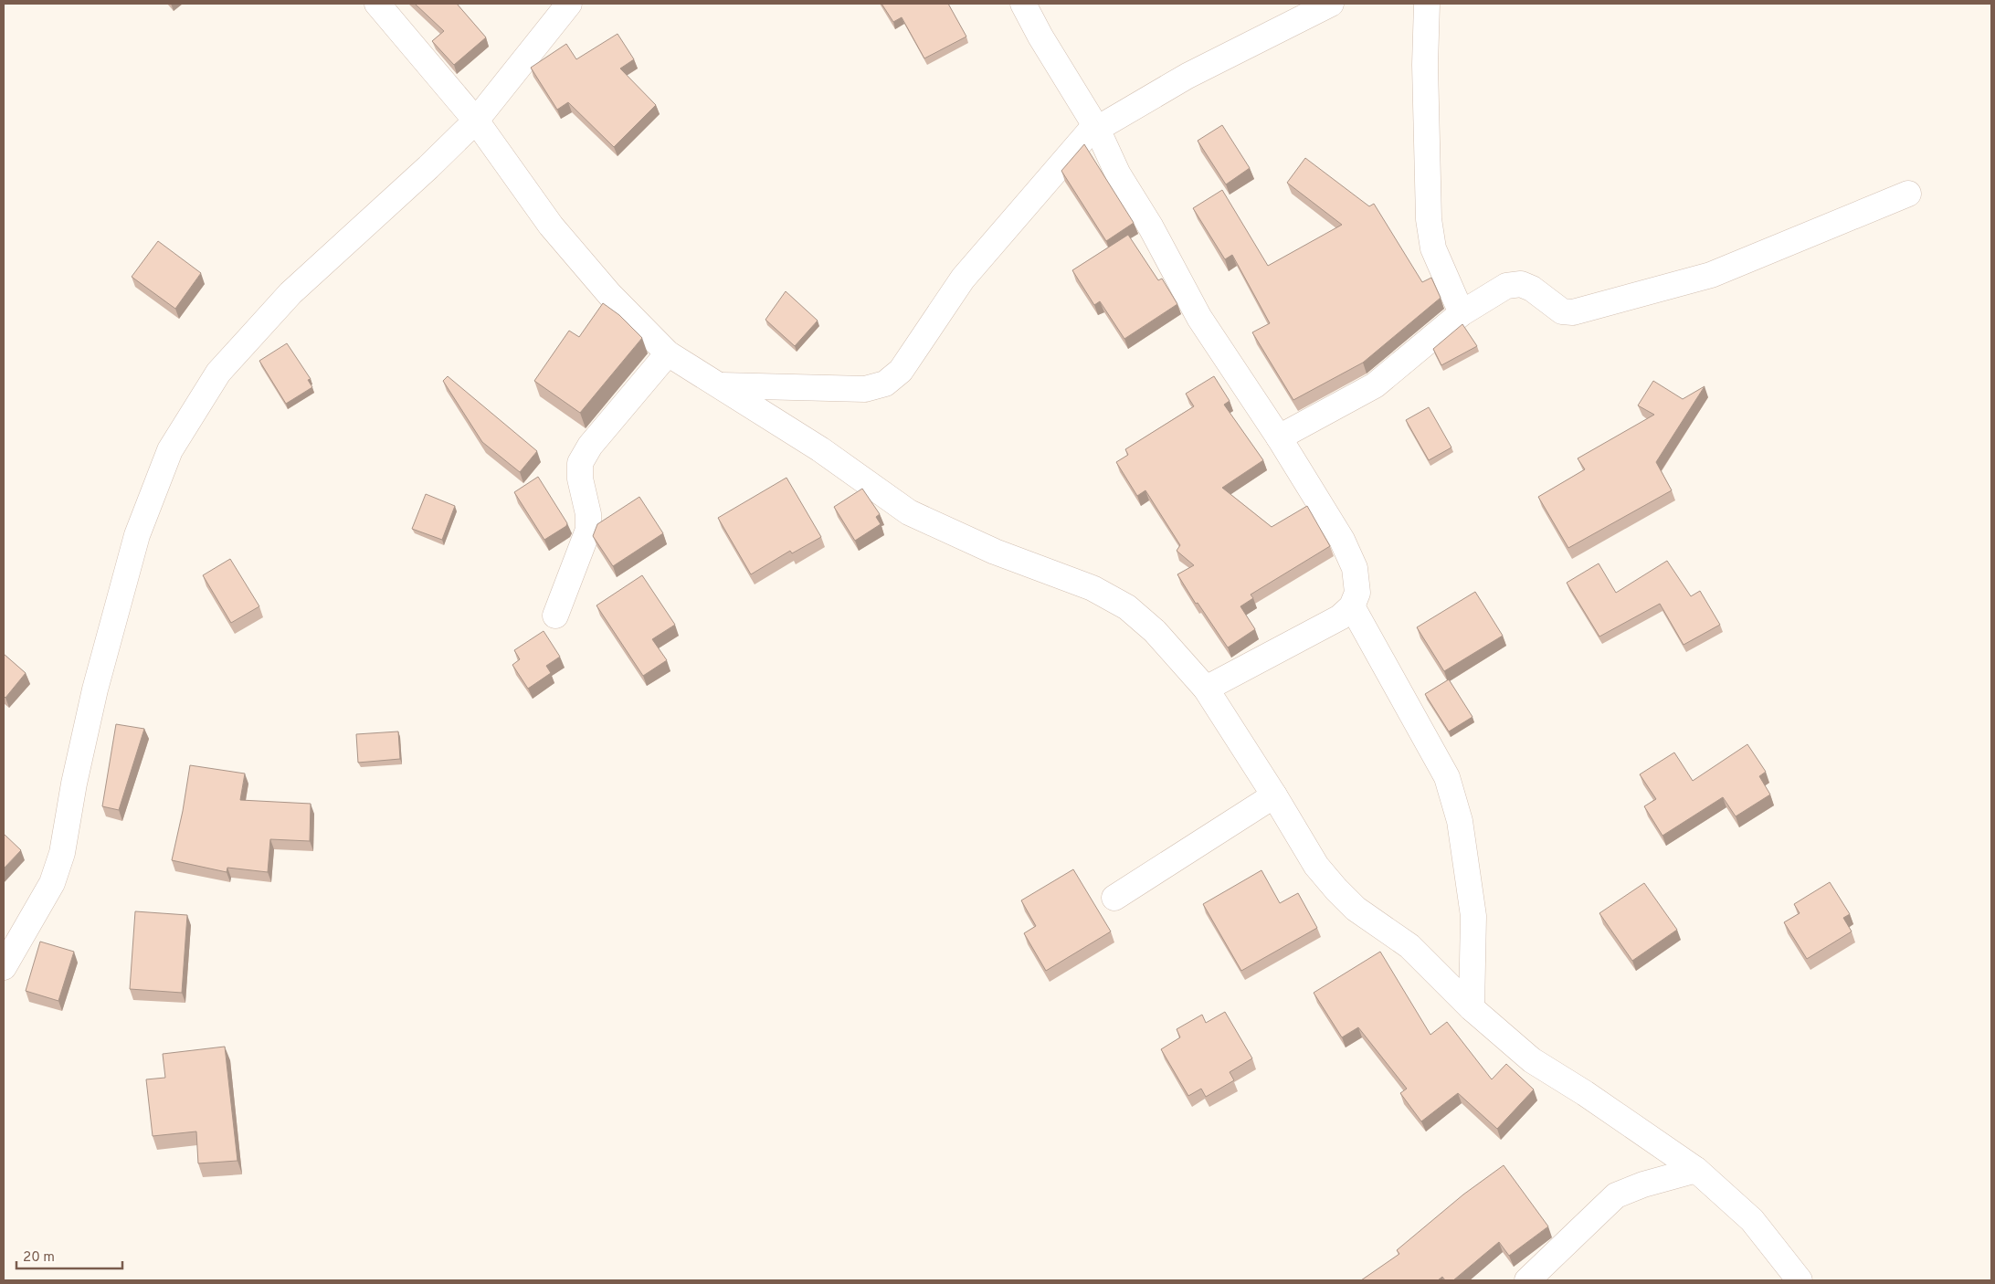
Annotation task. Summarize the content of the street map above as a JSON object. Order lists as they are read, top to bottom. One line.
{"scale_bar":"20 m"}
